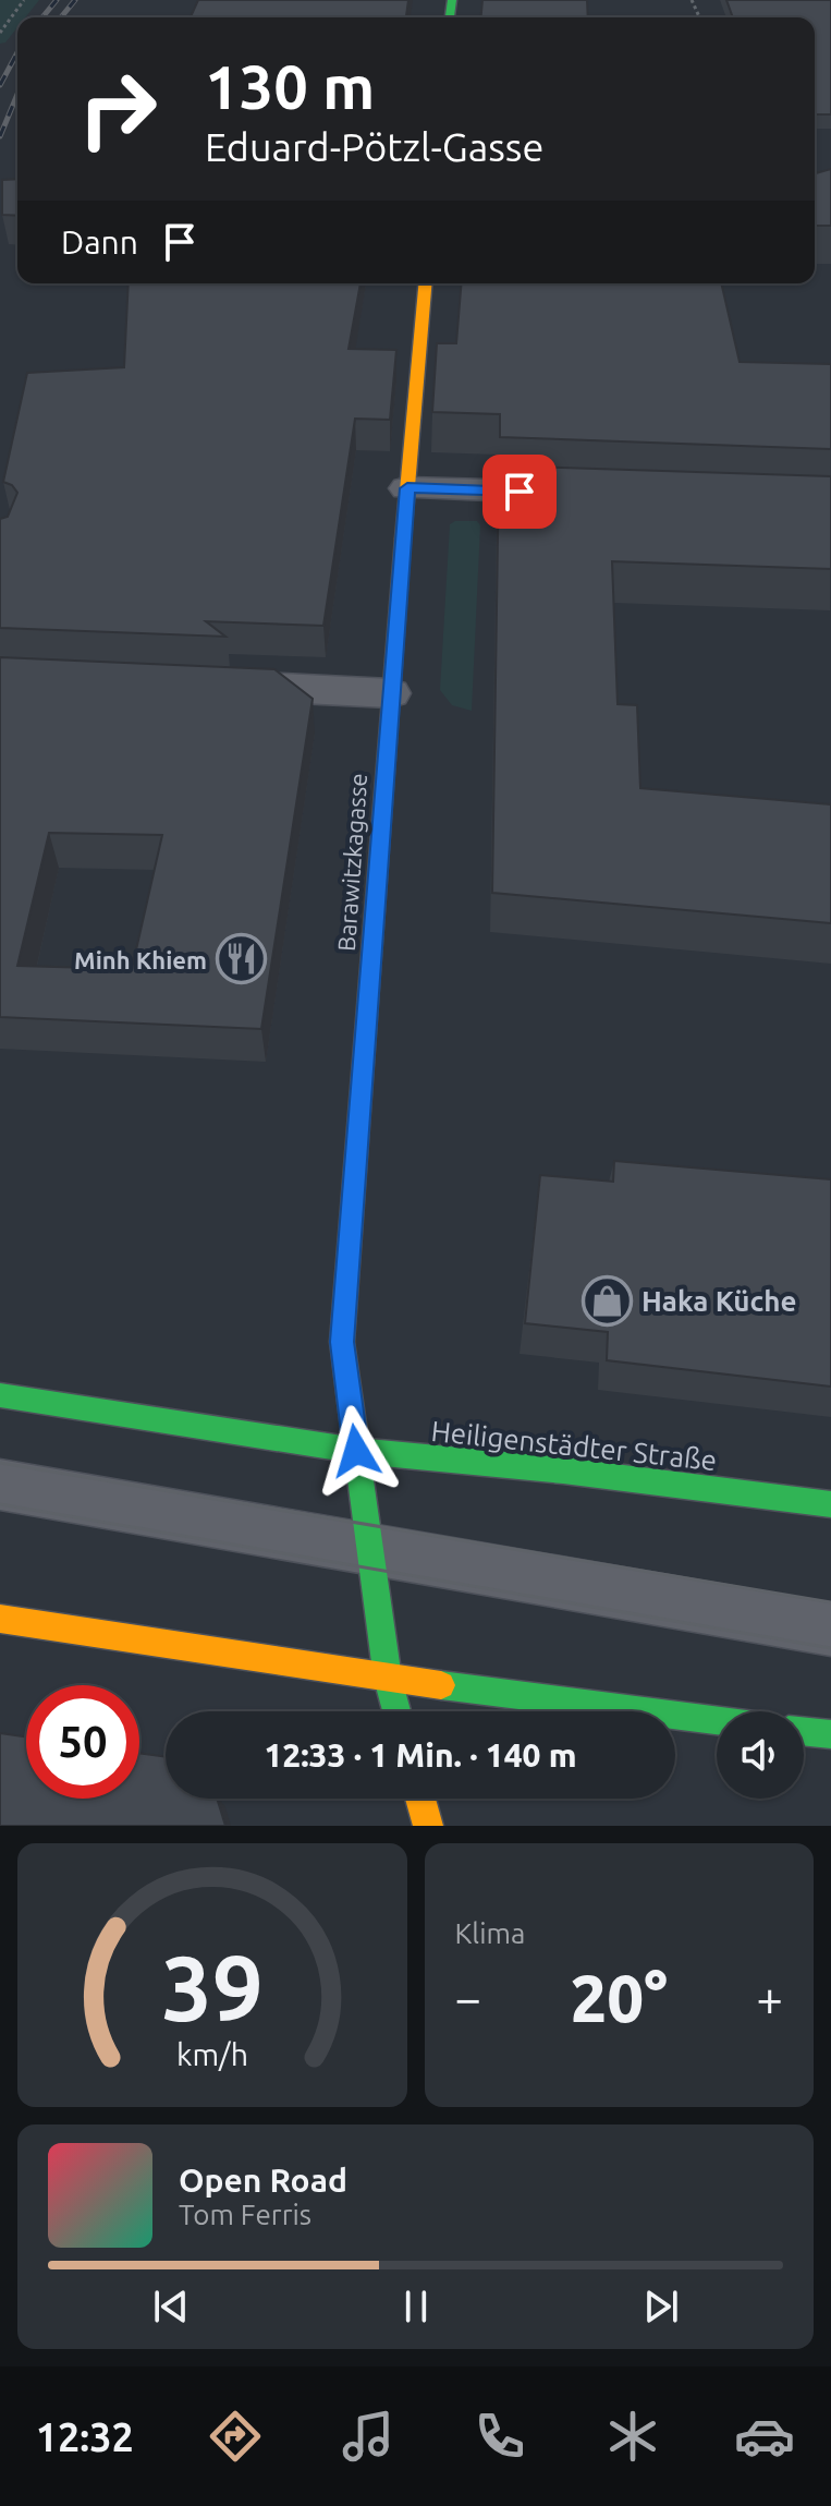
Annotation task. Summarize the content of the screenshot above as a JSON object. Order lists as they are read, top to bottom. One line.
{"streets":{"main road":["Barawitzkagasse","Heiligenstädter Straße"]},"crossings":[["Barawitzkagasse","Heiligenstädter Straße"]],"places":{"restaurant":["Minh Khiem"],"shop":["Haka Küche"]},"page":{"turn":["130 m","Eduard-Pötzl-Gasse"],"then":"Dann","limit":"50","trip":"12:33 · 1 Min. · 140 m","tile":"Klima","heat":["−","20°","+"],"song":["Open Road","Tom Ferris"],"tabs":"12:32","gauge":["39","km/h"]}}
